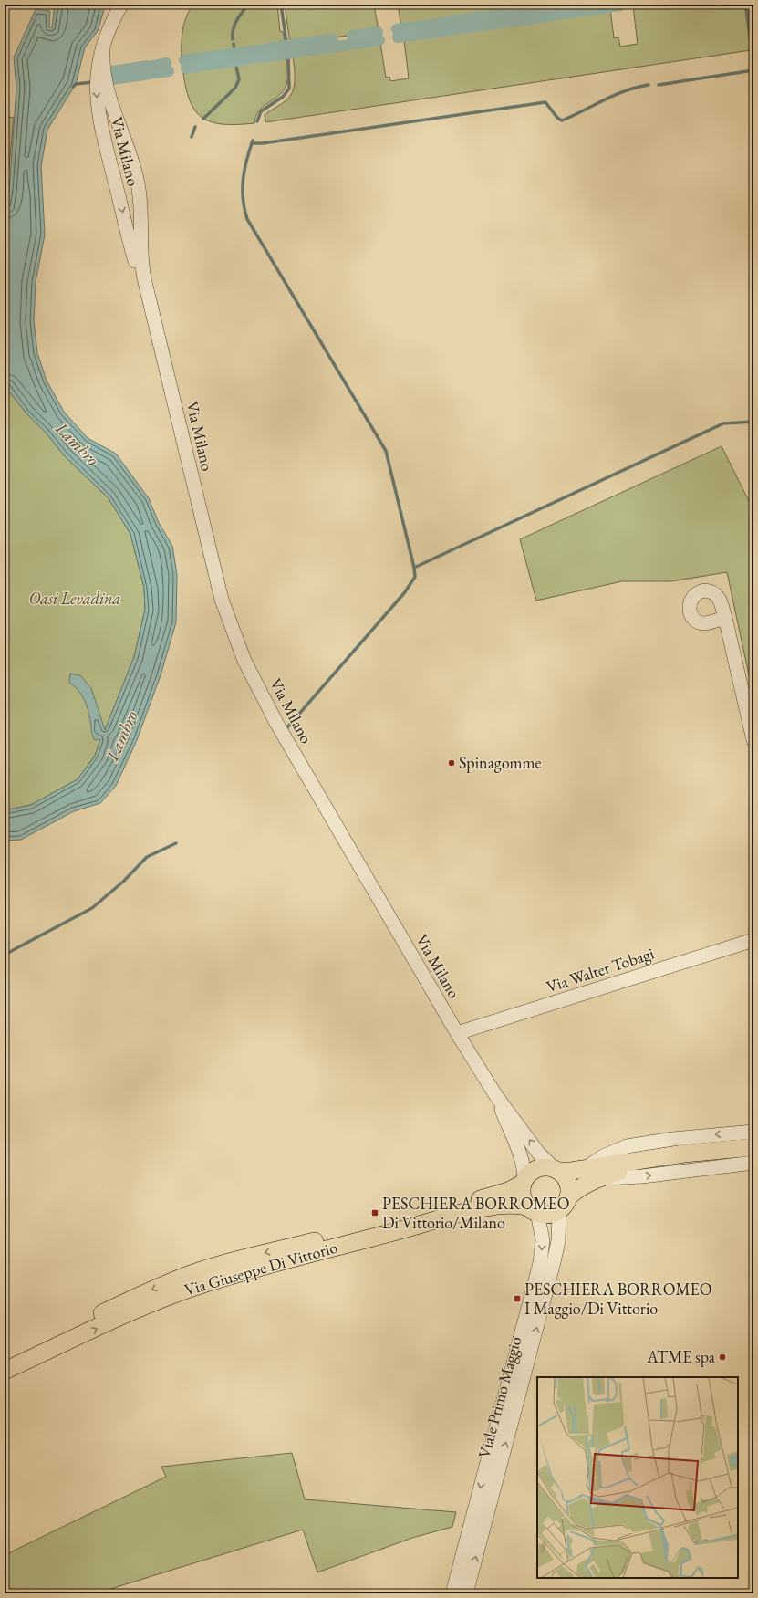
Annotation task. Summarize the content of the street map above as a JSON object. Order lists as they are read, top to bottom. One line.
{"streets":{"main road":["Via Giuseppe Di Vittorio"],"street":["Via Milano","Via Walter Tobagi","Viale Primo Maggio"]},"crossings":[["Via Milano","Via Walter Tobagi"],["Via Milano","Via Giuseppe Di Vittorio"],["Via Milano","Viale Primo Maggio"],["Via Giuseppe Di Vittorio","Viale Primo Maggio"]],"water":["Lambro"],"parks":["Oasi Levadina"],"places":{"other":["Spinagomme","ATME spa"],"transit":["PESCHIERA BORROMEO Di Vittorio/Milano","PESCHIERA BORROMEO I Maggio/Di Vittorio"]}}
